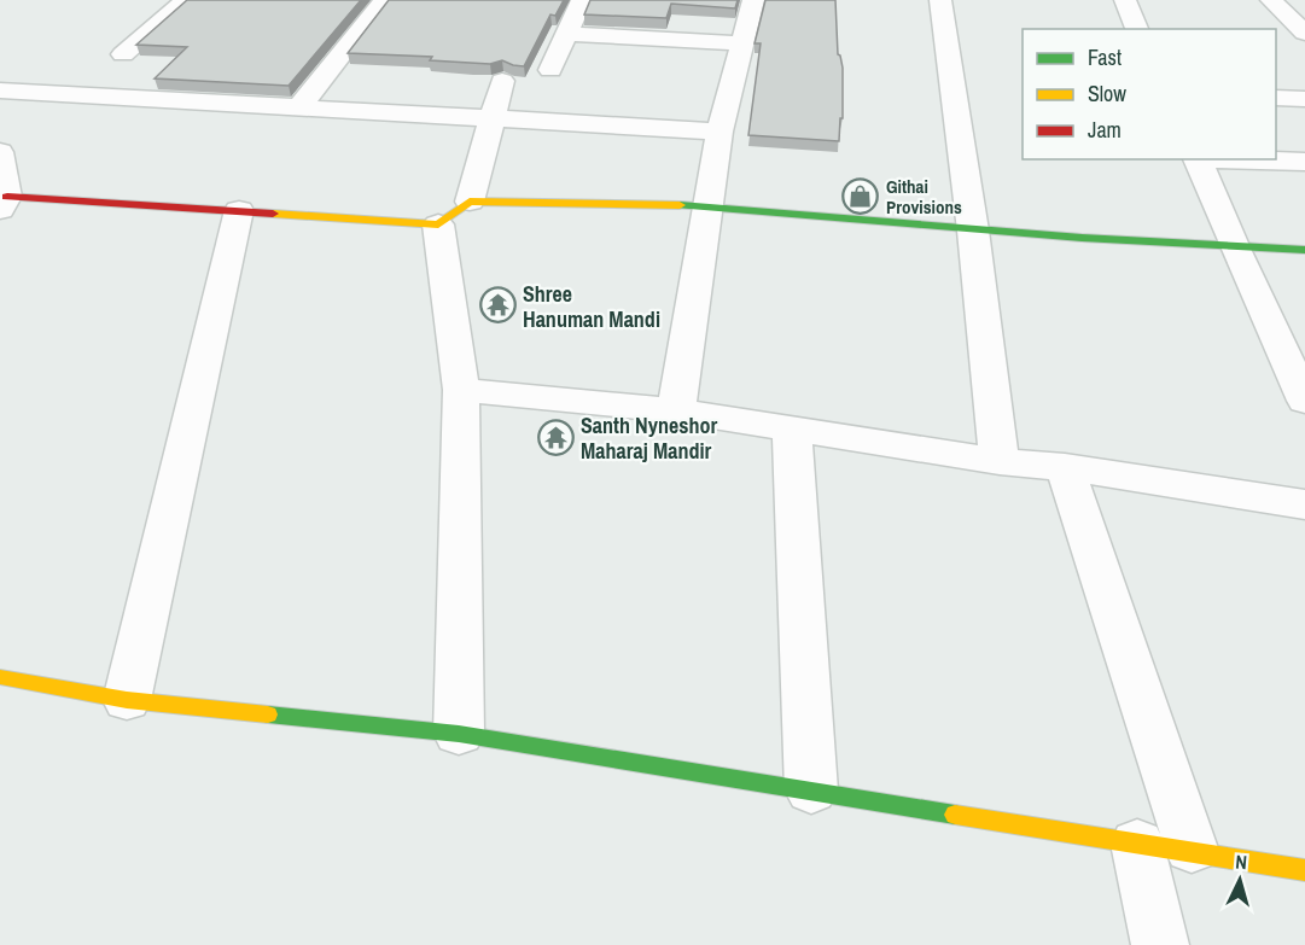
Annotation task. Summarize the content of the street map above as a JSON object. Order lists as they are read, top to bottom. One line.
{"places":{"shop":["Githai Provisions"],"temple":["Shree Hanuman Mandi","Santh Nyneshor Maharaj Mandir"]},"legend":["Fast","Slow","Jam"],"north":"top"}
